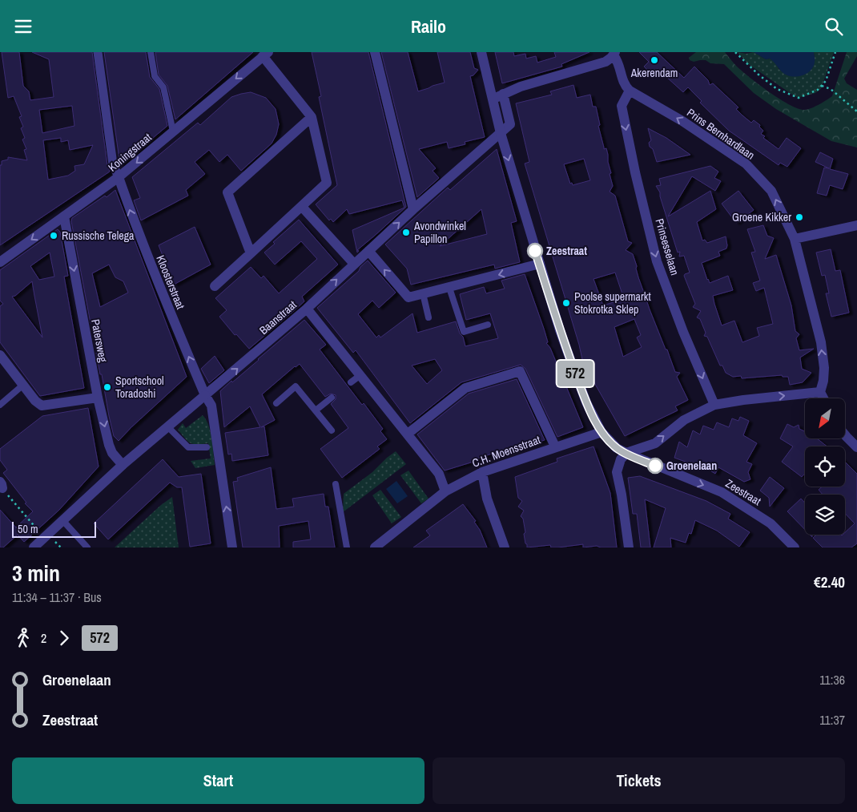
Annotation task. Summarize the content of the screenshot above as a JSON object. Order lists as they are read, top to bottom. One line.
{"streets":{"street":["Prins Bernhardlaan","Koningstraat","Prinsesselaan","Kloosterstraat","Baanstraat","Patersweg","C.H. Moensstraat","Zeestraat"]},"crossings":[["Prins Bernhardlaan","Prinsesselaan"],["Koningstraat","Kloosterstraat"],["Koningstraat","Patersweg"],["Kloosterstraat","Baanstraat"],["Baanstraat","Patersweg"],["Baanstraat","Zeestraat"],["C.H. Moensstraat","Zeestraat"]],"one_way":["Prins Bernhardlaan","Koningstraat","Prinsesselaan","Kloosterstraat","Patersweg","Zeestraat"],"places":["Akerendam","Groene Kikker","Avondwinkel Papillon","Russische Telega","Zeestraat","Poolse supermarkt Stokrotka Sklep","Sportschool Toradoshi","Groenelaan"],"lines":["bus line 572"],"scale_bar":"50 m","north":"bottom left","page":{"header":"Railo","on_map":"572","scale":"50 m","heading":["3 min","11:34 – 11:37 · Bus","€2.40"],"legs":["2","572"],"list":[{"name":"Groenelaan","value":"11:36"},{"name":"Zeestraat","value":"11:37"}],"buttons":["Start","Tickets"]}}
